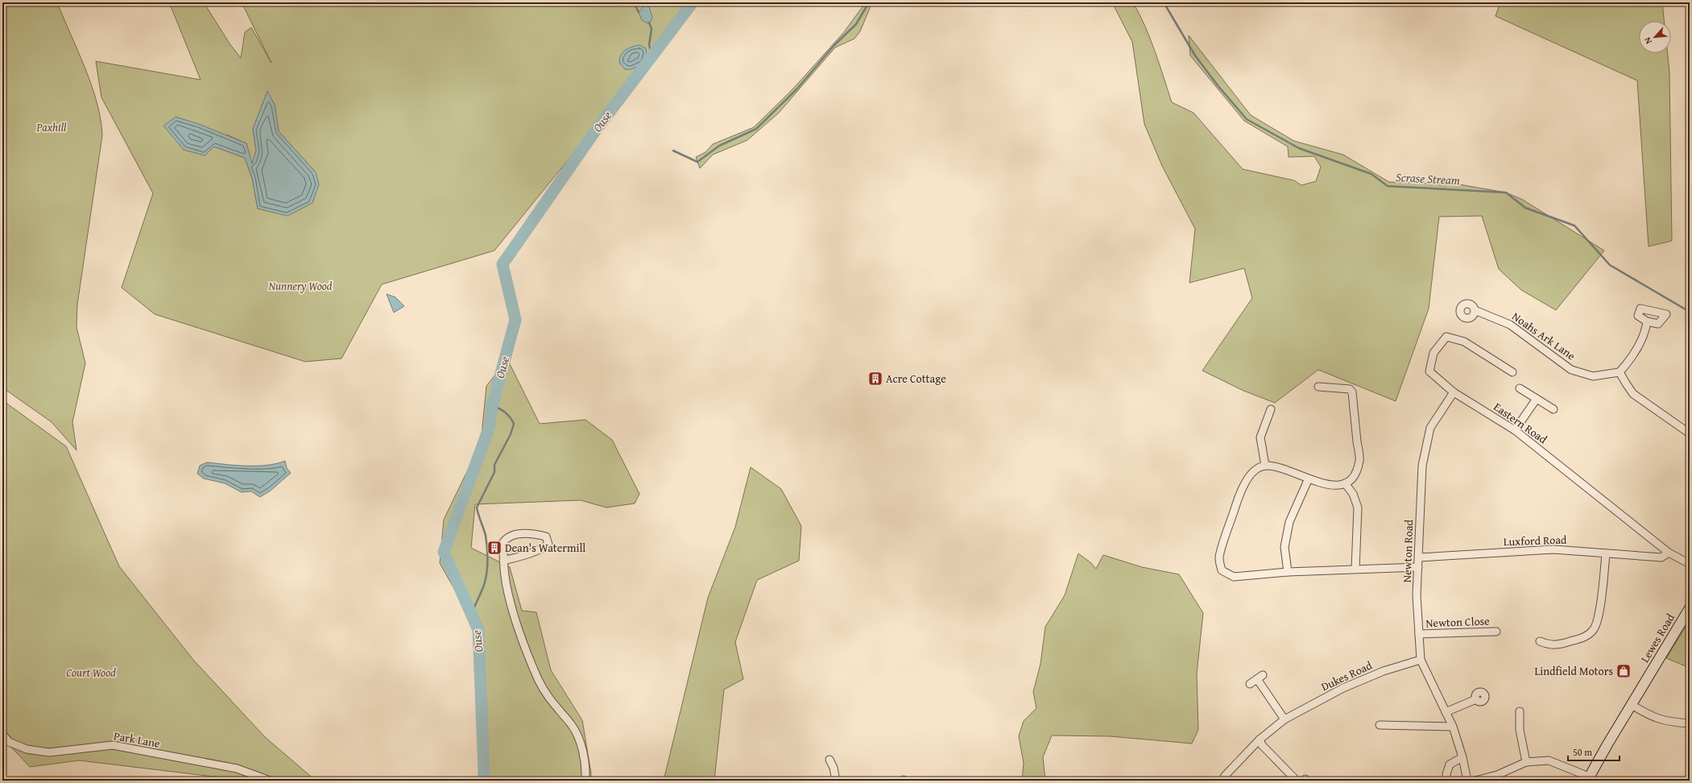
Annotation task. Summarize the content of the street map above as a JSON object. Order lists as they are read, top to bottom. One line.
{"streets":{"main road":["Lewes Road"],"street":["Noahs Ark Lane","Eastern Road","Luxford Road","Newton Road","Newton Close","Dukes Road","Park Lane"]},"crossings":[["Eastern Road","Luxford Road"],["Eastern Road","Newton Road"],["Luxford Road","Newton Road"],["Newton Road","Newton Close"],["Newton Road","Dukes Road"]],"water":["Ouse","Scrase Stream"],"parks":["Paxhill","Nunnery Wood","Court Wood"],"places":{"building":["Acre Cottage","Dean's Watermill"],"shop":["Lindfield Motors"]},"scale_bar":"50 m","north":"bottom left"}
